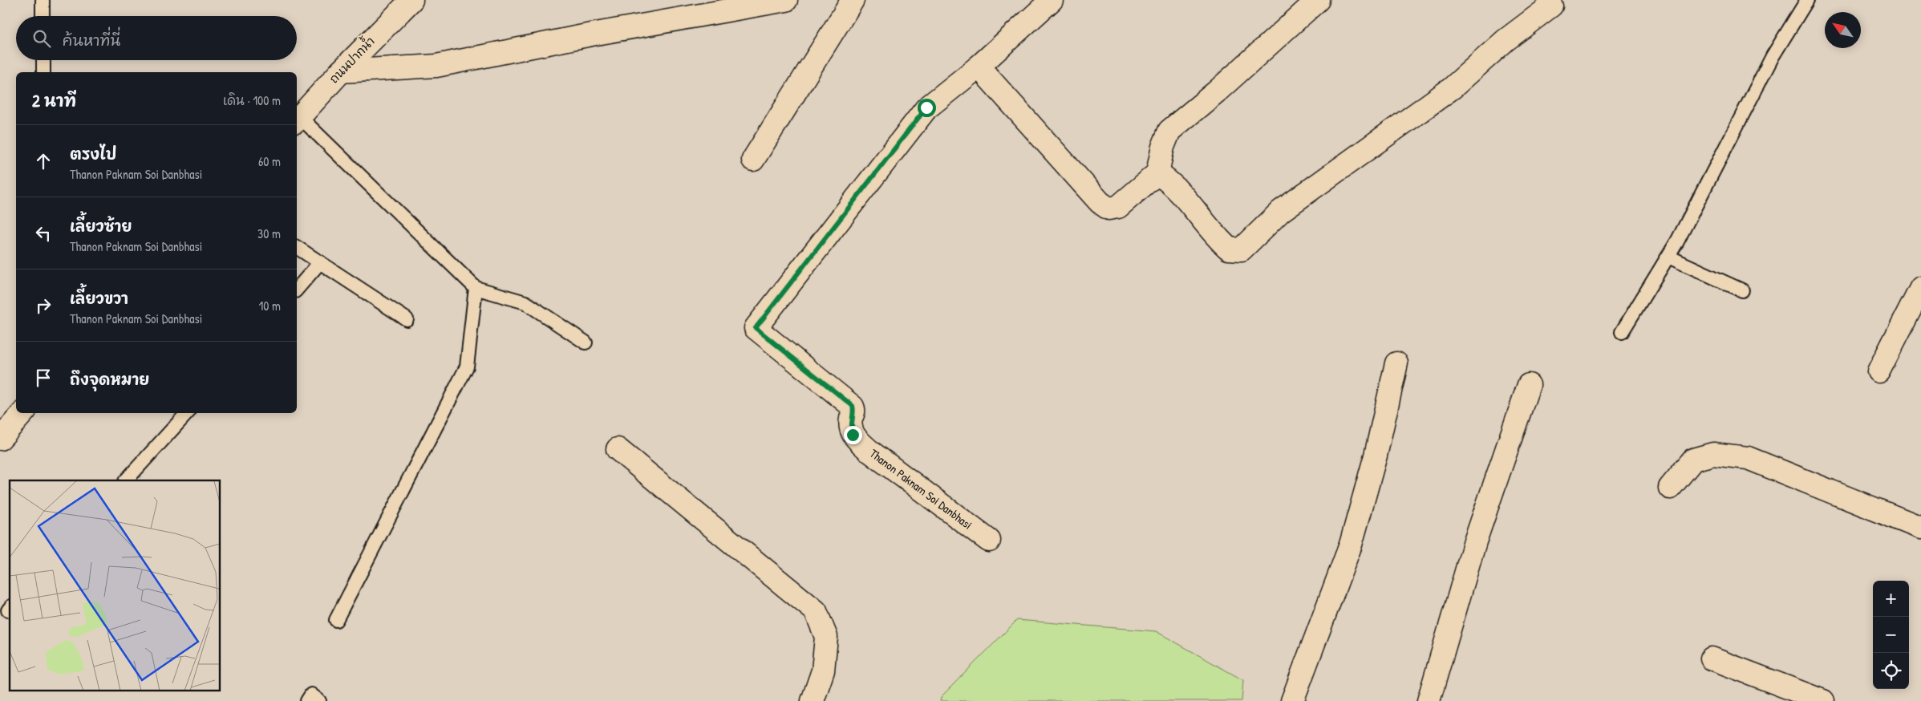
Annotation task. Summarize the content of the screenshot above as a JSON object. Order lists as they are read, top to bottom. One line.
{"streets":{"street":["ถนนปากน้ำ","Thanon Paknam Soi Danbhasi"]},"north":"top left","page":{"search":"ค้นหาที่นี่","heading":["2 นาที","เดิน · 100 m"],"list":[["ตรงไป","Thanon Paknam Soi Danbhasi","60 m"],["เลี้ยวซ้าย","Thanon Paknam Soi Danbhasi","30 m"],["เลี้ยวขวา","Thanon Paknam Soi Danbhasi","10 m"],"ถึงจุดหมาย"],"map_buttons":["+","−"]}}
